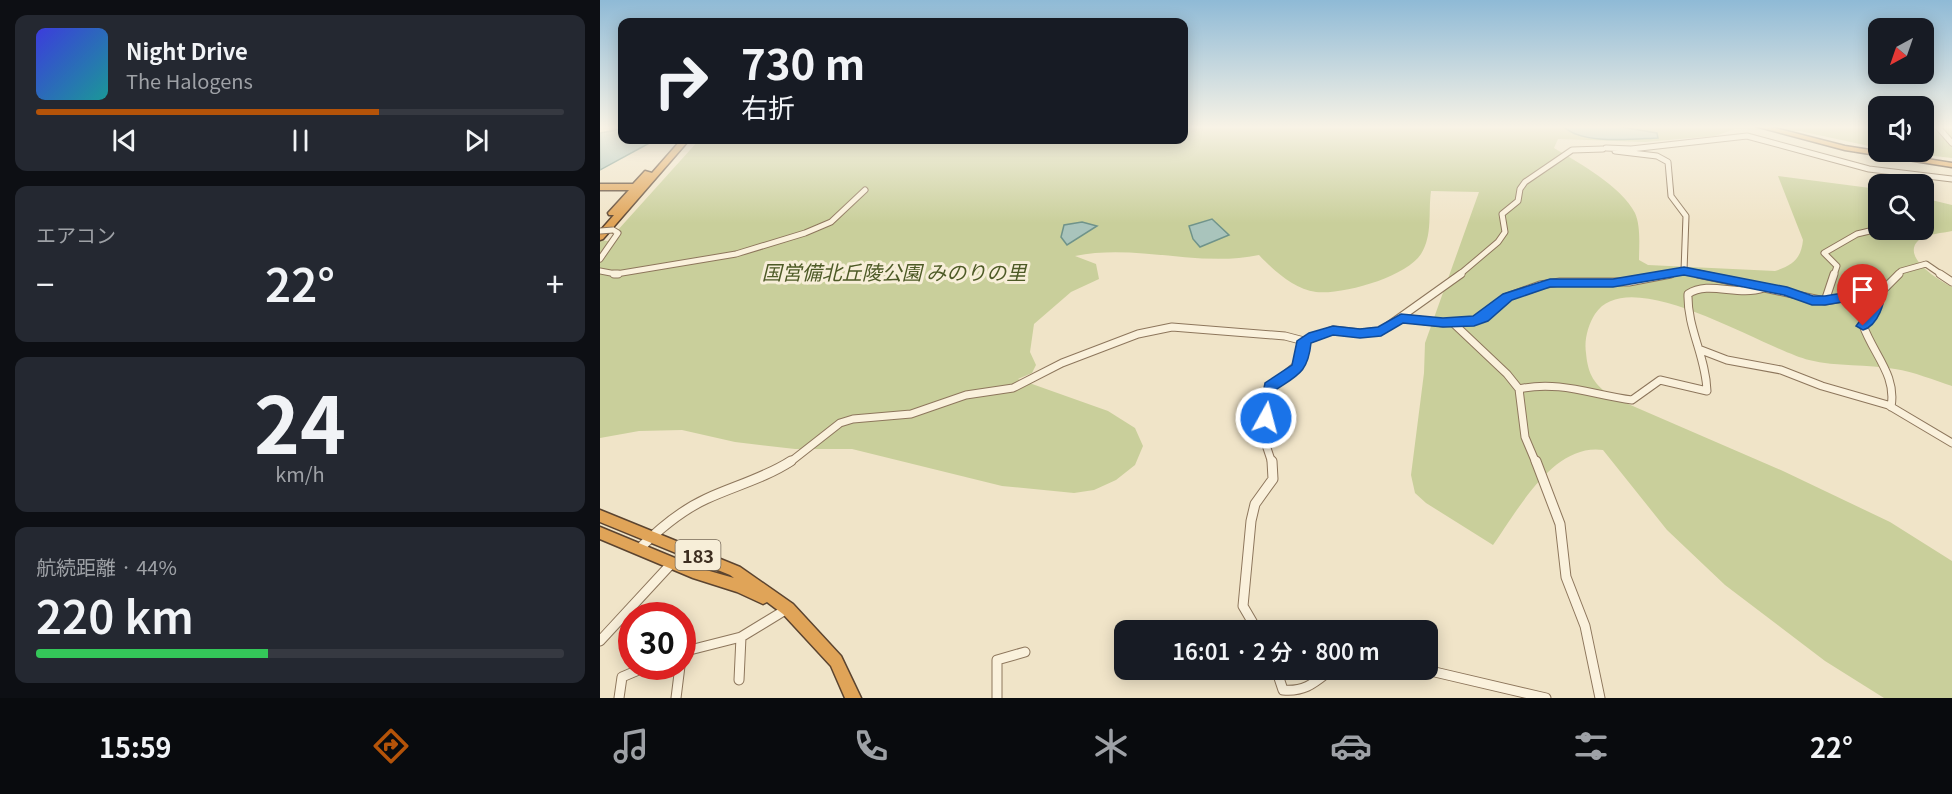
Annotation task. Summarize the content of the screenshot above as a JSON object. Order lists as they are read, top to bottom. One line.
{"streets":{"highway":["183"]},"parks":["国営備北丘陵公園 みのりの里"],"north":"bottom left","page":{"turn":["730 m","右折"],"song":["Night Drive","The Halogens"],"tile":["エアコン",["24","km/h"],["航続距離 · 44%","220 km"]],"heat":["−","22°","+"],"limit":"30","trip":"16:01 · 2 分 · 800 m","tabs":["15:59","22°"]}}
